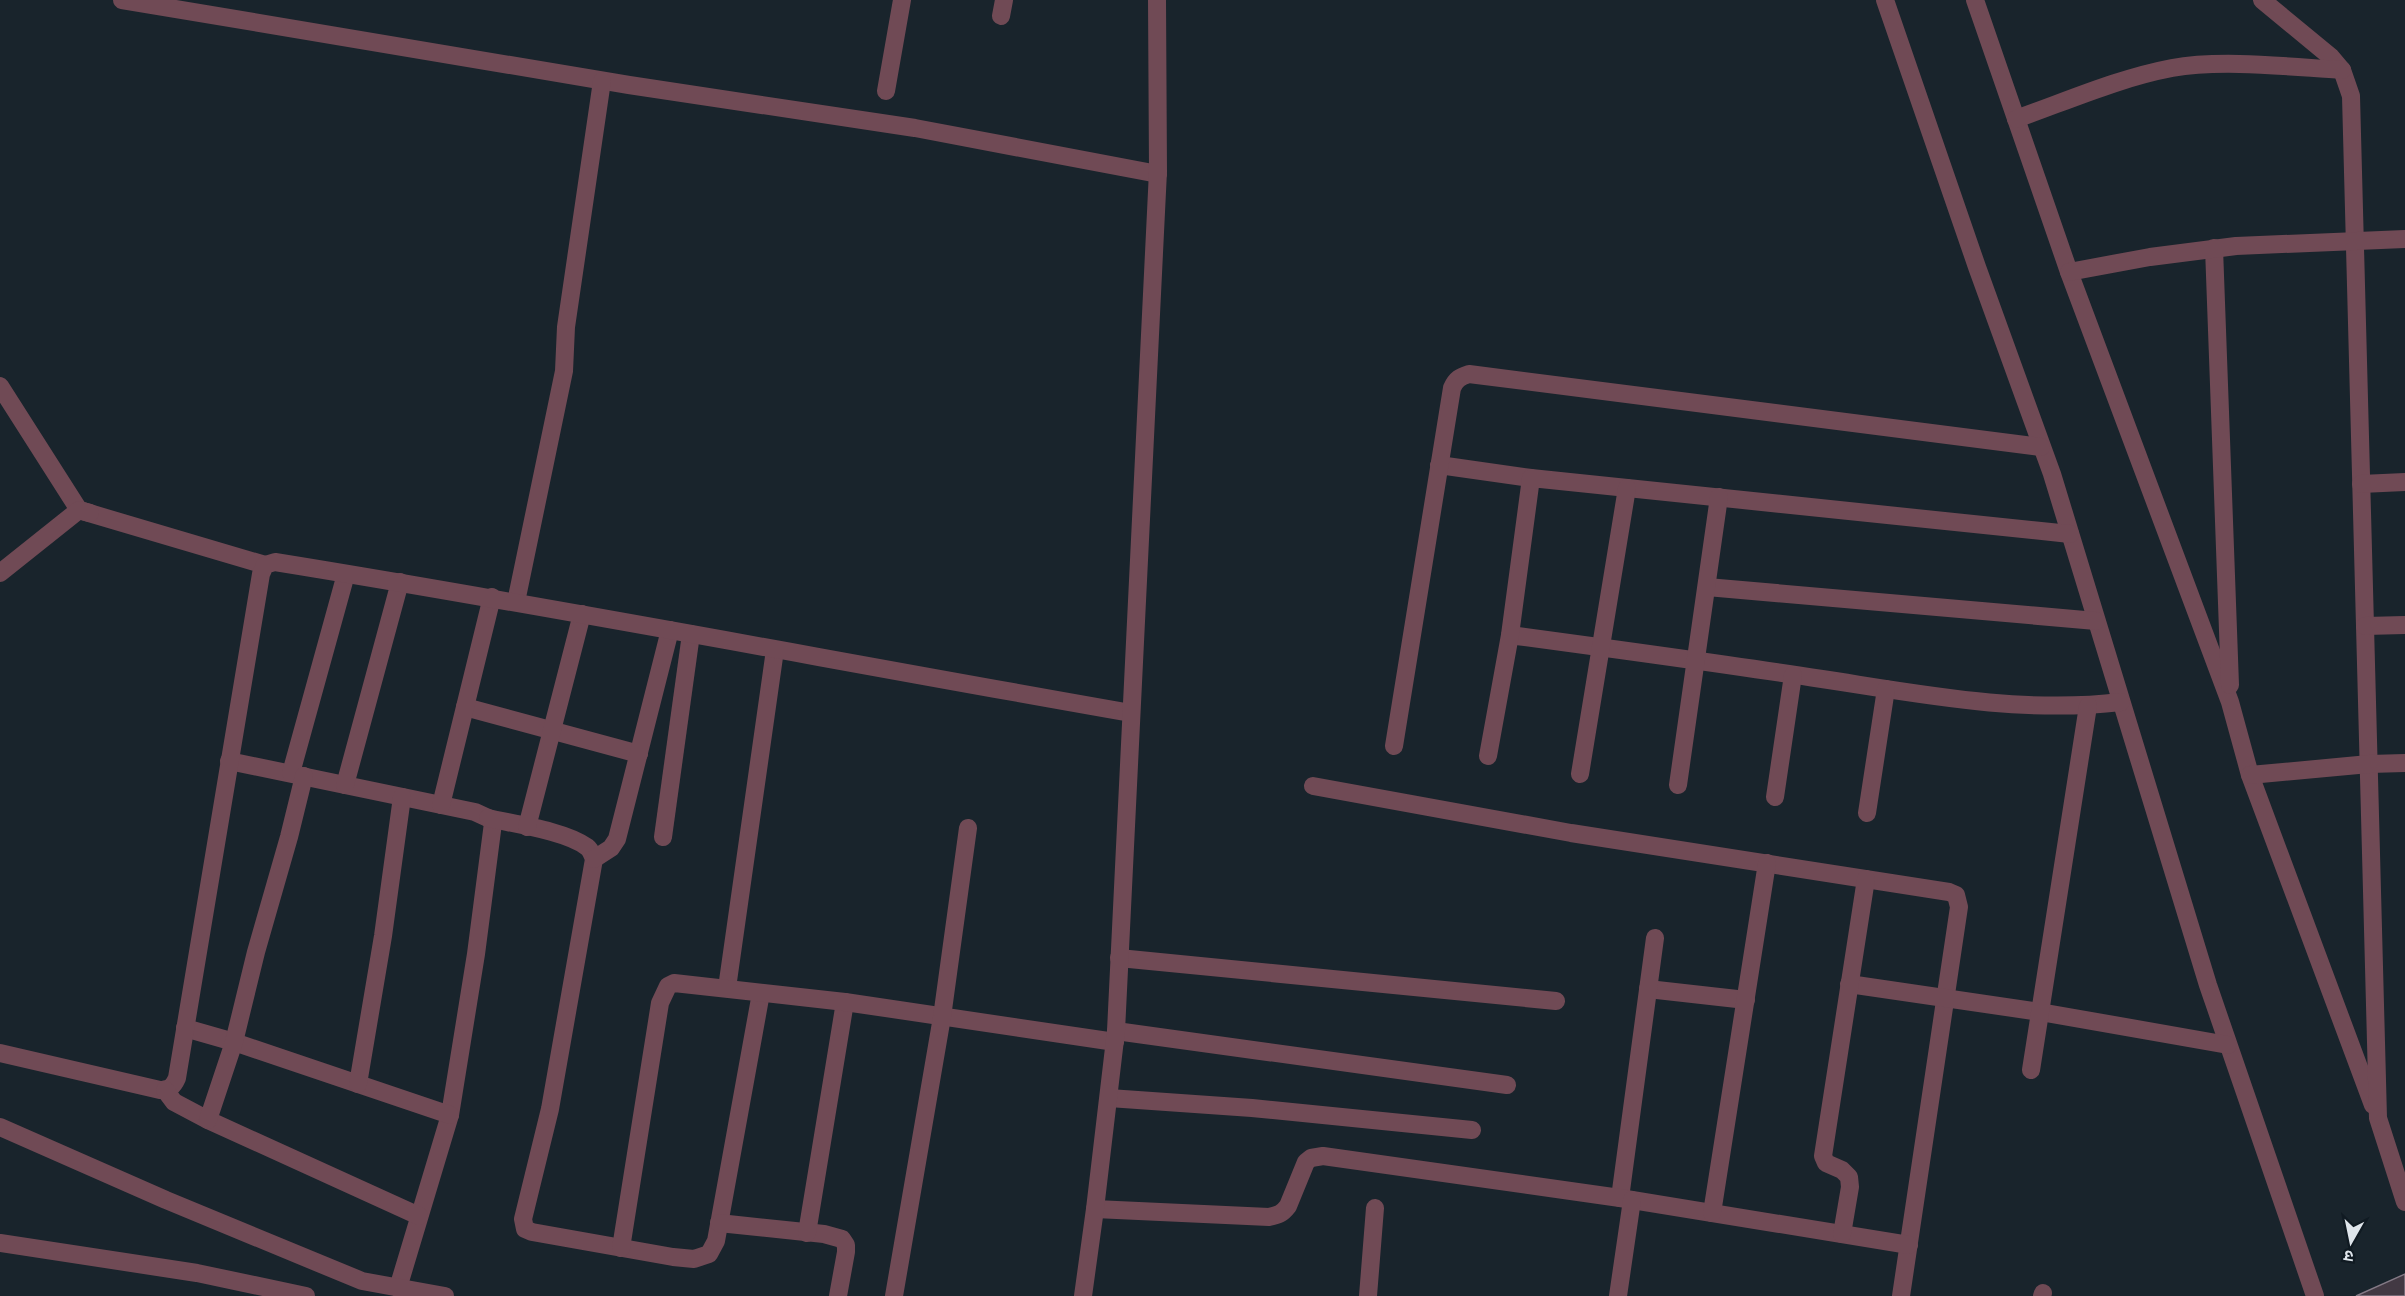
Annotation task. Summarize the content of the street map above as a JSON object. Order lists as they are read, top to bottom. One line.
{"north":"bottom"}
